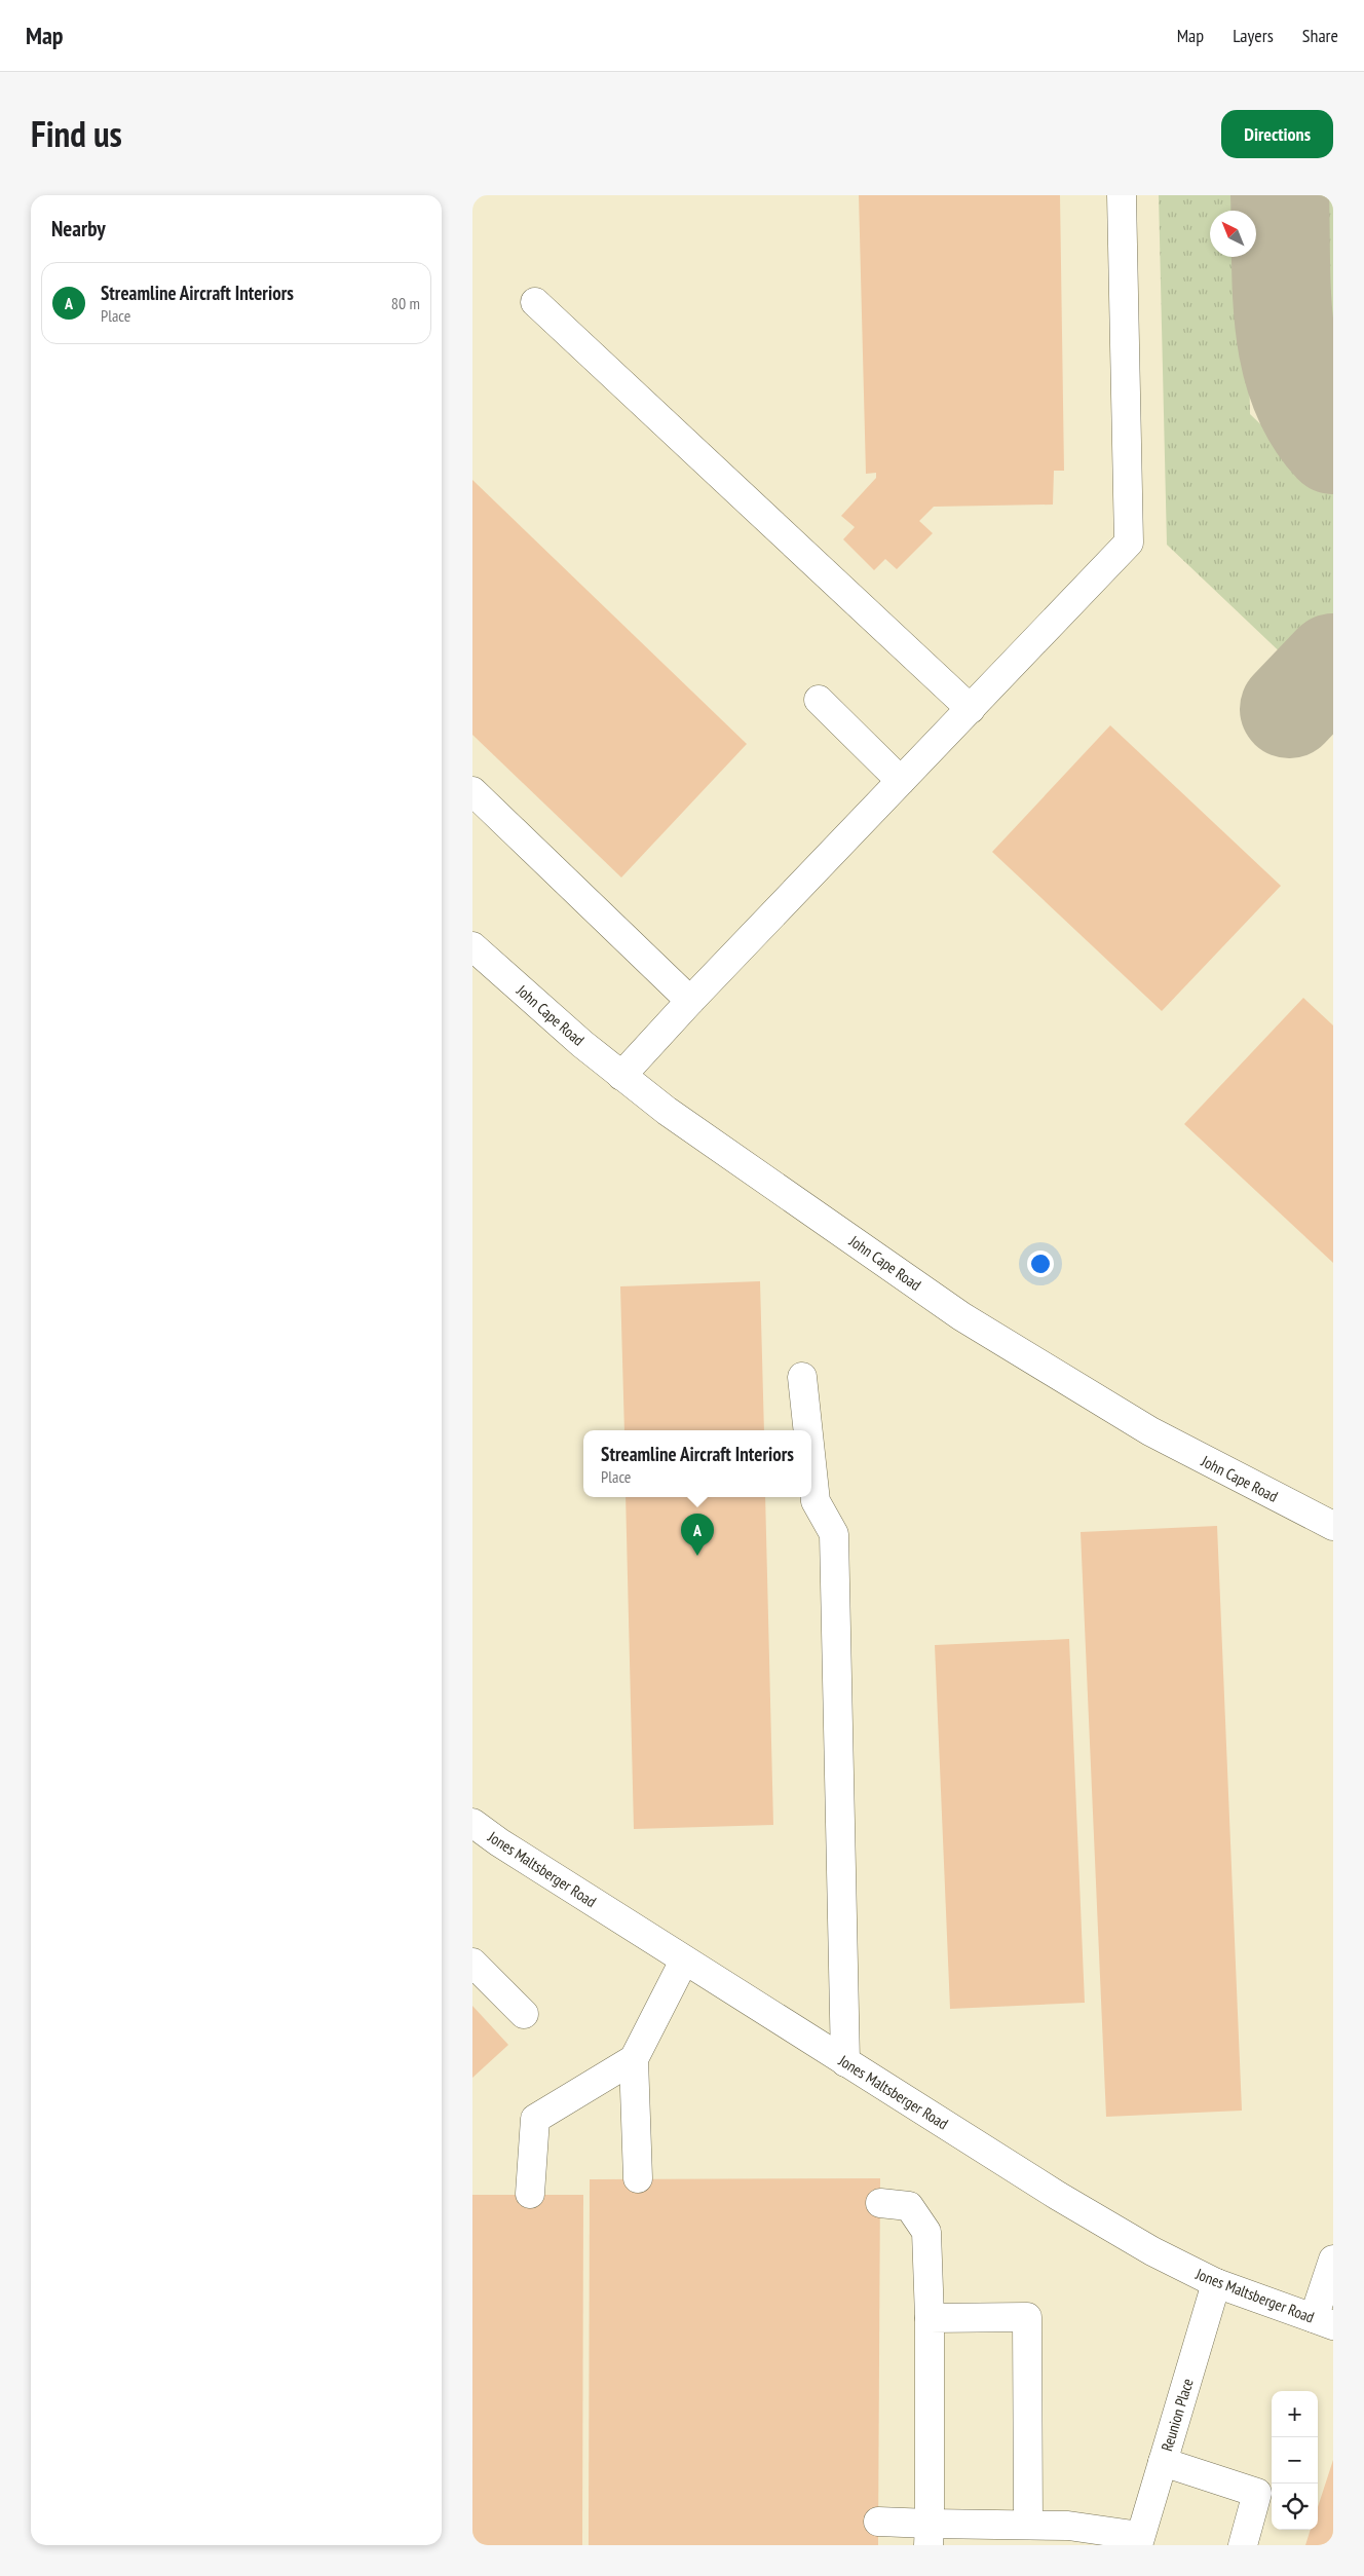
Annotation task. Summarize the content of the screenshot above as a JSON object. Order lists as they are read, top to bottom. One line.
{"streets":{"street":["John Cape Road","Jones Maltsberger Road","Reunion Place"]},"crossings":[["Jones Maltsberger Road","Reunion Place"]],"north":"top left","page":{"header":"Map","nav":["Map","Layers","Share"],"title":"Find us","buttons":"Directions","heading":"Nearby","list":[{"mark":"A","name":"Streamline Aircraft Interiors","note":"Place","value":"80 m"}],"popup":["Streamline Aircraft Interiors","Place"],"pins":"A","map_buttons":["+","−"]}}
